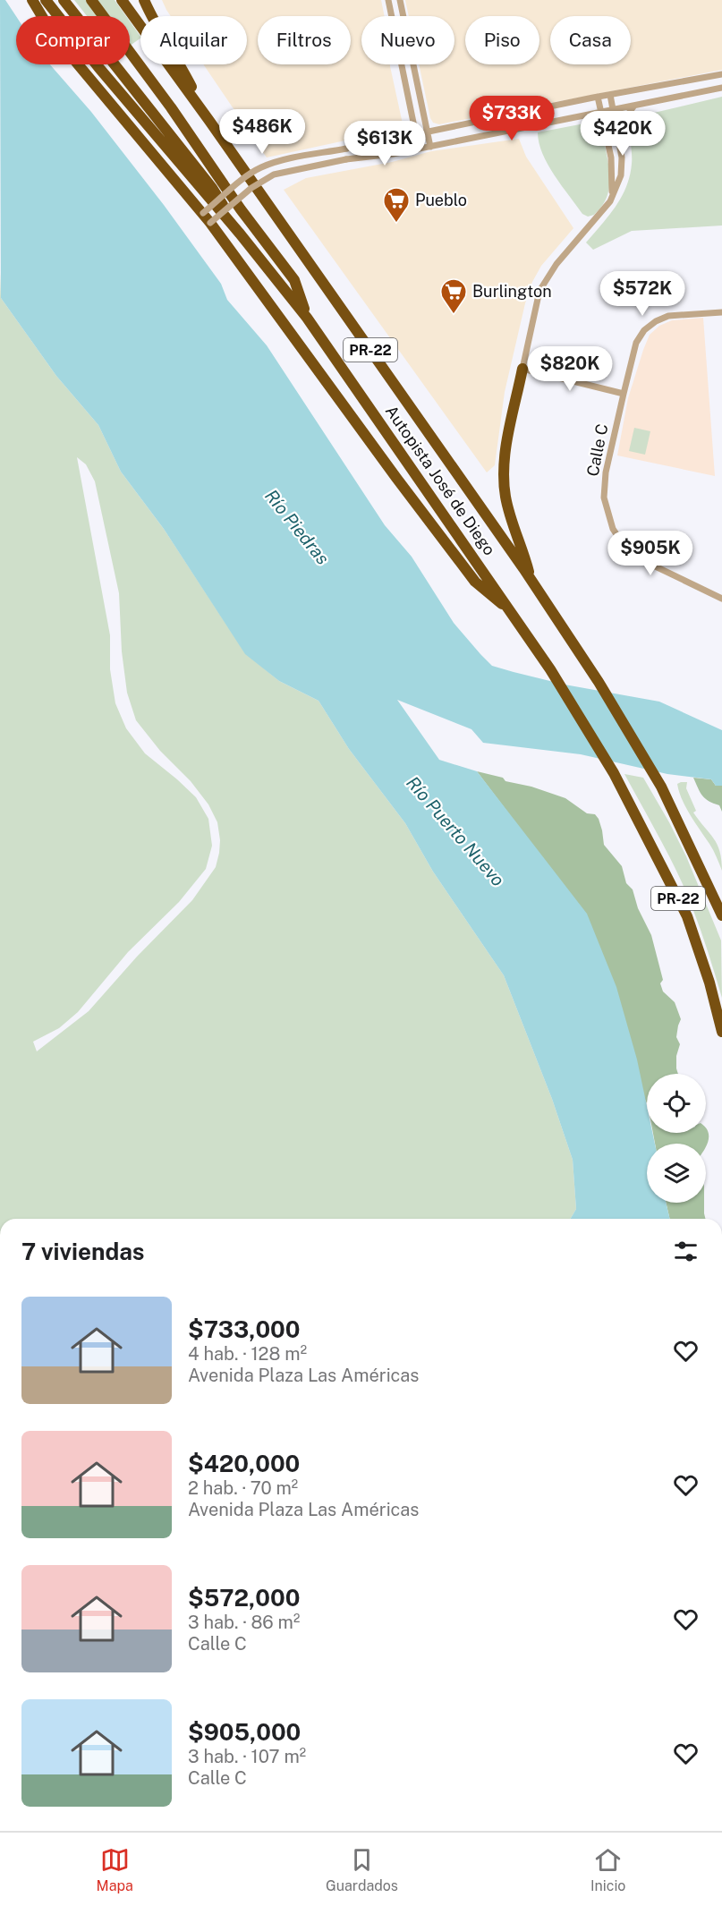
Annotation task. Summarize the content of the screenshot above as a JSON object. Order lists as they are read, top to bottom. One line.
{"streets":{"highway":["PR-22","Autopista José de Diego"],"street":["Calle C"]},"water":["Río Piedras","Río Puerto Nuevo"],"places":{"supermarket":["Pueblo","Burlington"]},"page":{"chip":["Comprar","Alquilar","Filtros","Nuevo","Piso","Casa"],"price":["$733K","$486K","$420K","$613K","$572K","$820K","$905K"],"heading":"7 viviendas","list":[{"name":"$733,000","note":"4 hab. · 128 m² · Avenida Plaza Las Américas"},{"name":"$420,000","note":"2 hab. · 70 m² · Avenida Plaza Las Américas"},{"name":"$572,000","note":"3 hab. · 86 m² · Calle C"},{"name":"$905,000","note":"3 hab. · 107 m² · Calle C"}],"tabs":["Mapa","Guardados","Inicio"]}}
